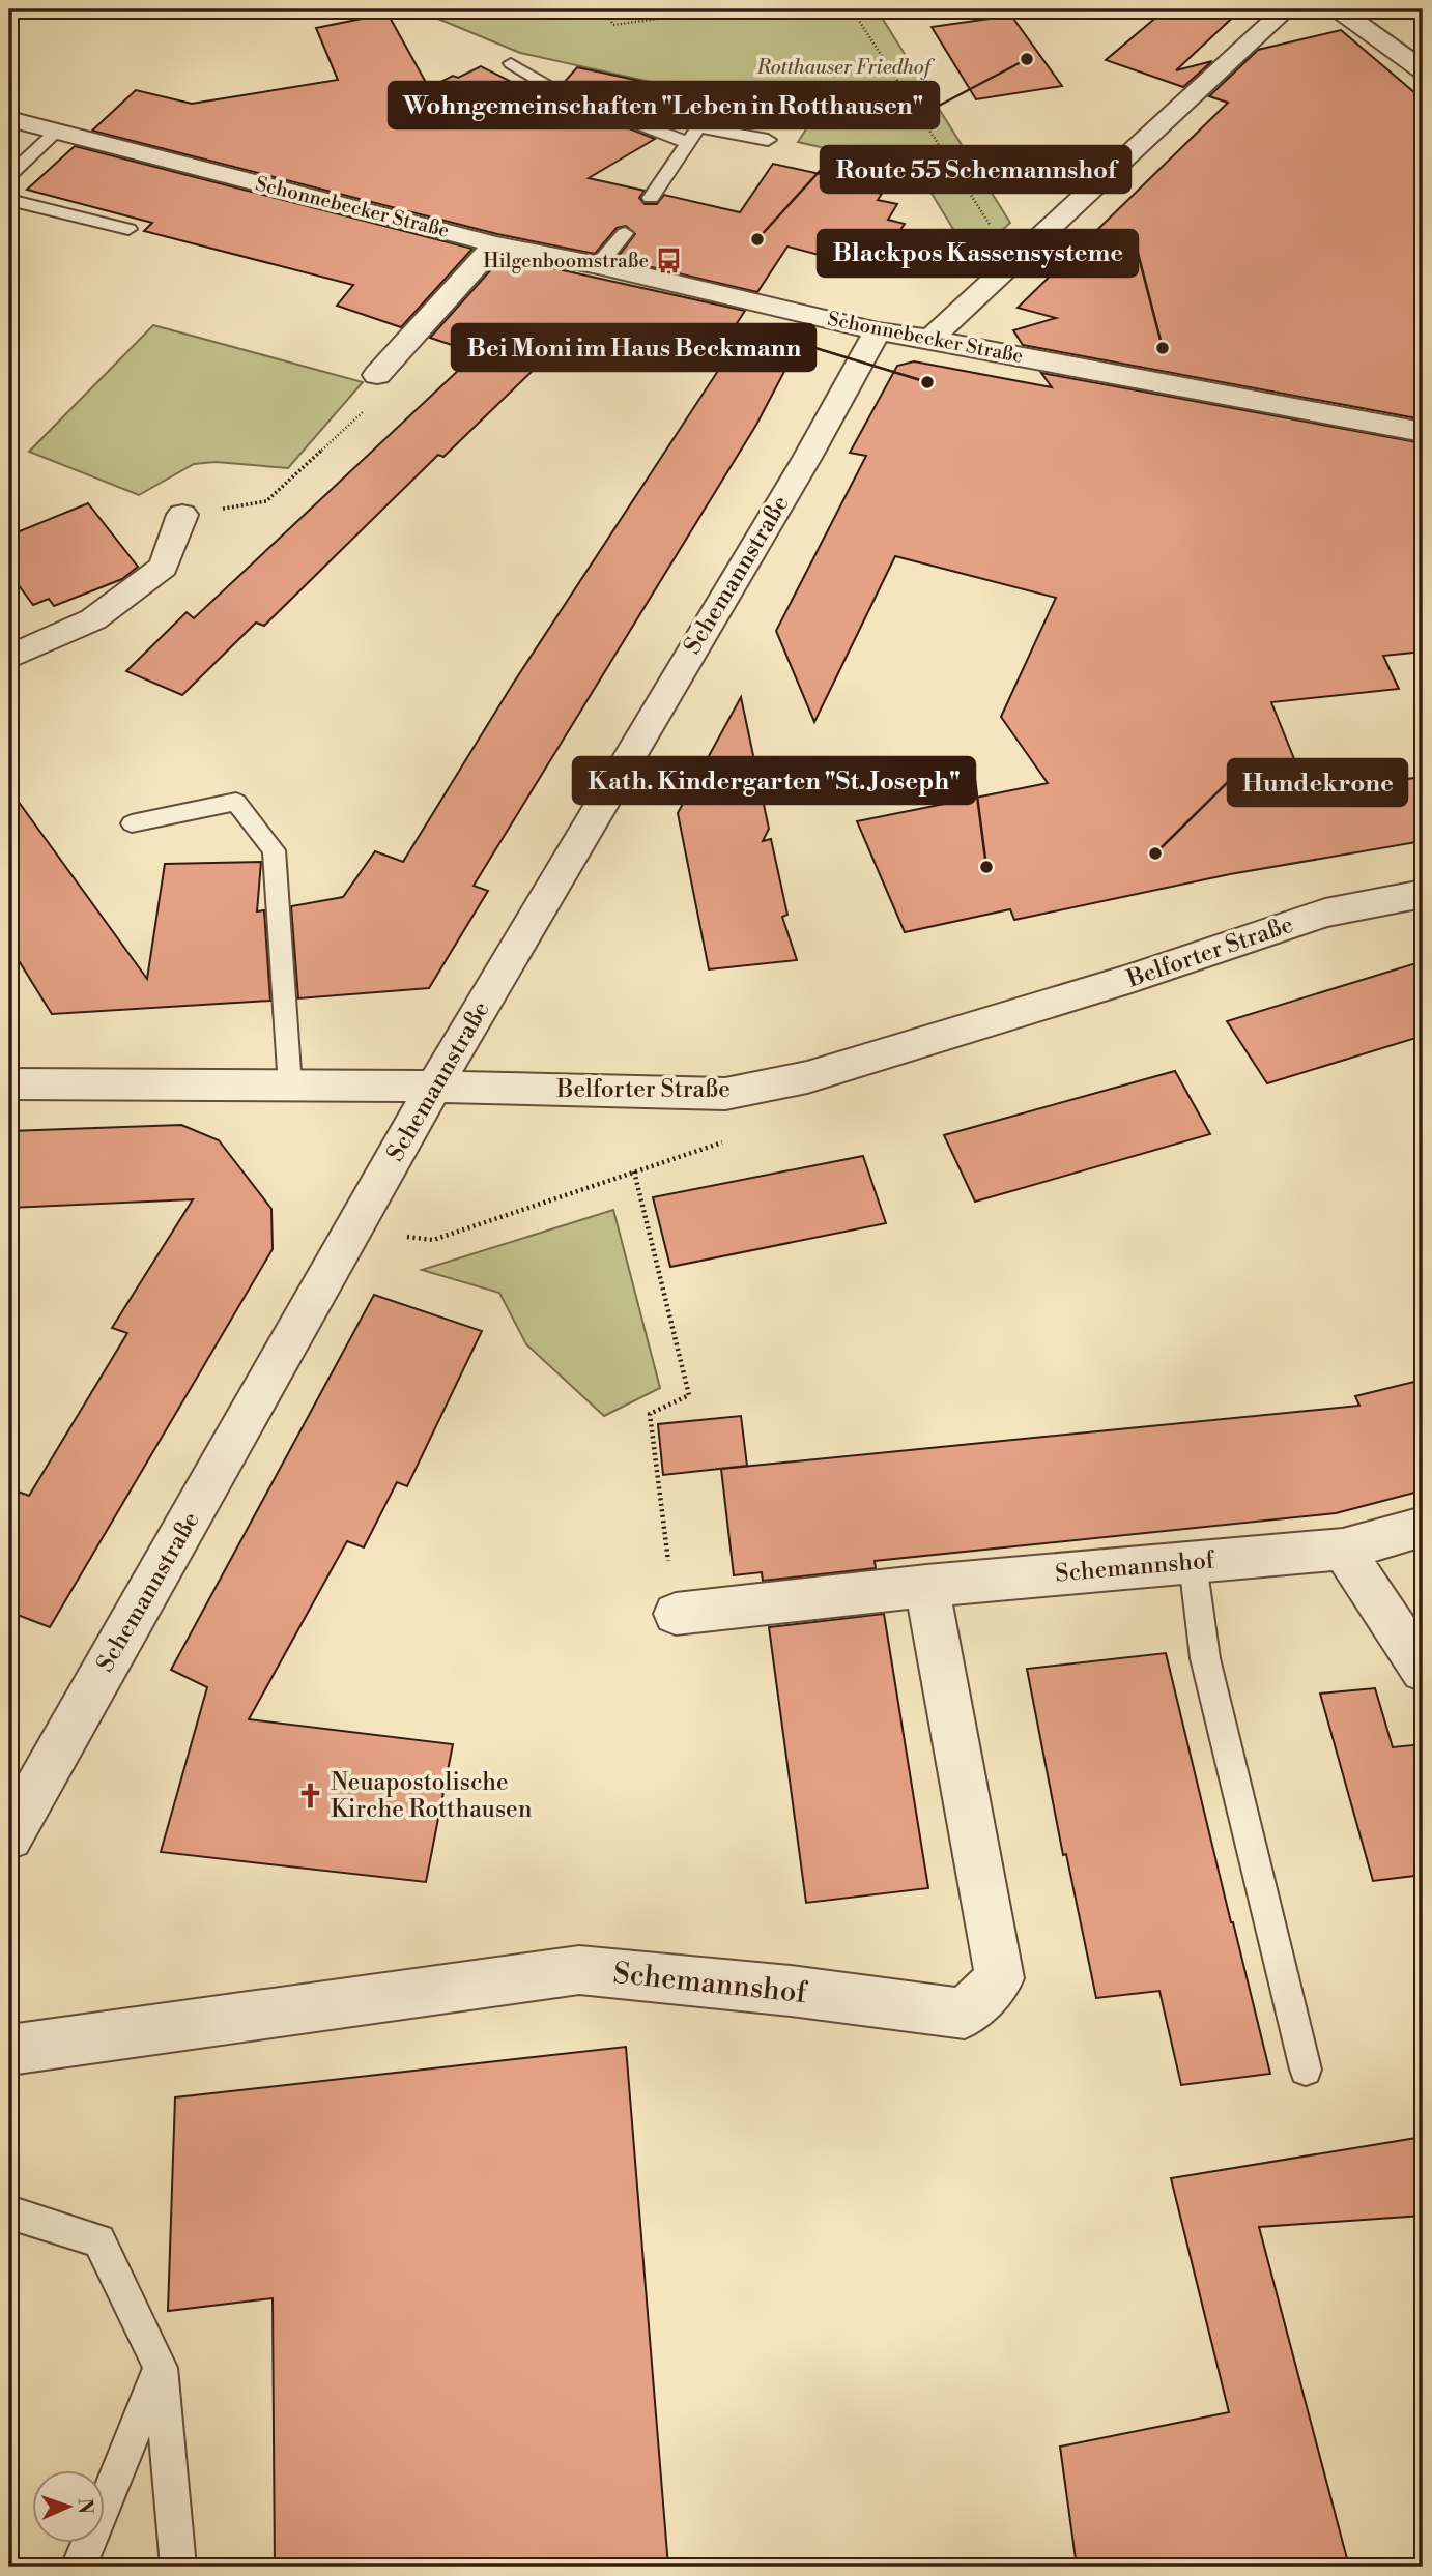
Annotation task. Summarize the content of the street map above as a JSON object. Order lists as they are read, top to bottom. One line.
{"streets":{"street":["Schonnebecker Straße","Schemannstraße","Belforter Straße","Schemannshof"]},"crossings":[["Schonnebecker Straße","Schemannstraße"],["Schemannstraße","Belforter Straße"]],"parks":["Rotthauser Friedhof"],"places":{"other":["Wohngemeinschaften \"Leben in Rotthausen\"","Route 55 Schemannshof","Blackpos Kassensysteme","Bei Moni im Haus Beckmann","Hundekrone","Kath. Kindergarten \"St. Joseph\""],"bus stop":["Hilgenboomstraße"],"church":["Neuapostolische Kirche Rotthausen"]},"north":"right"}
